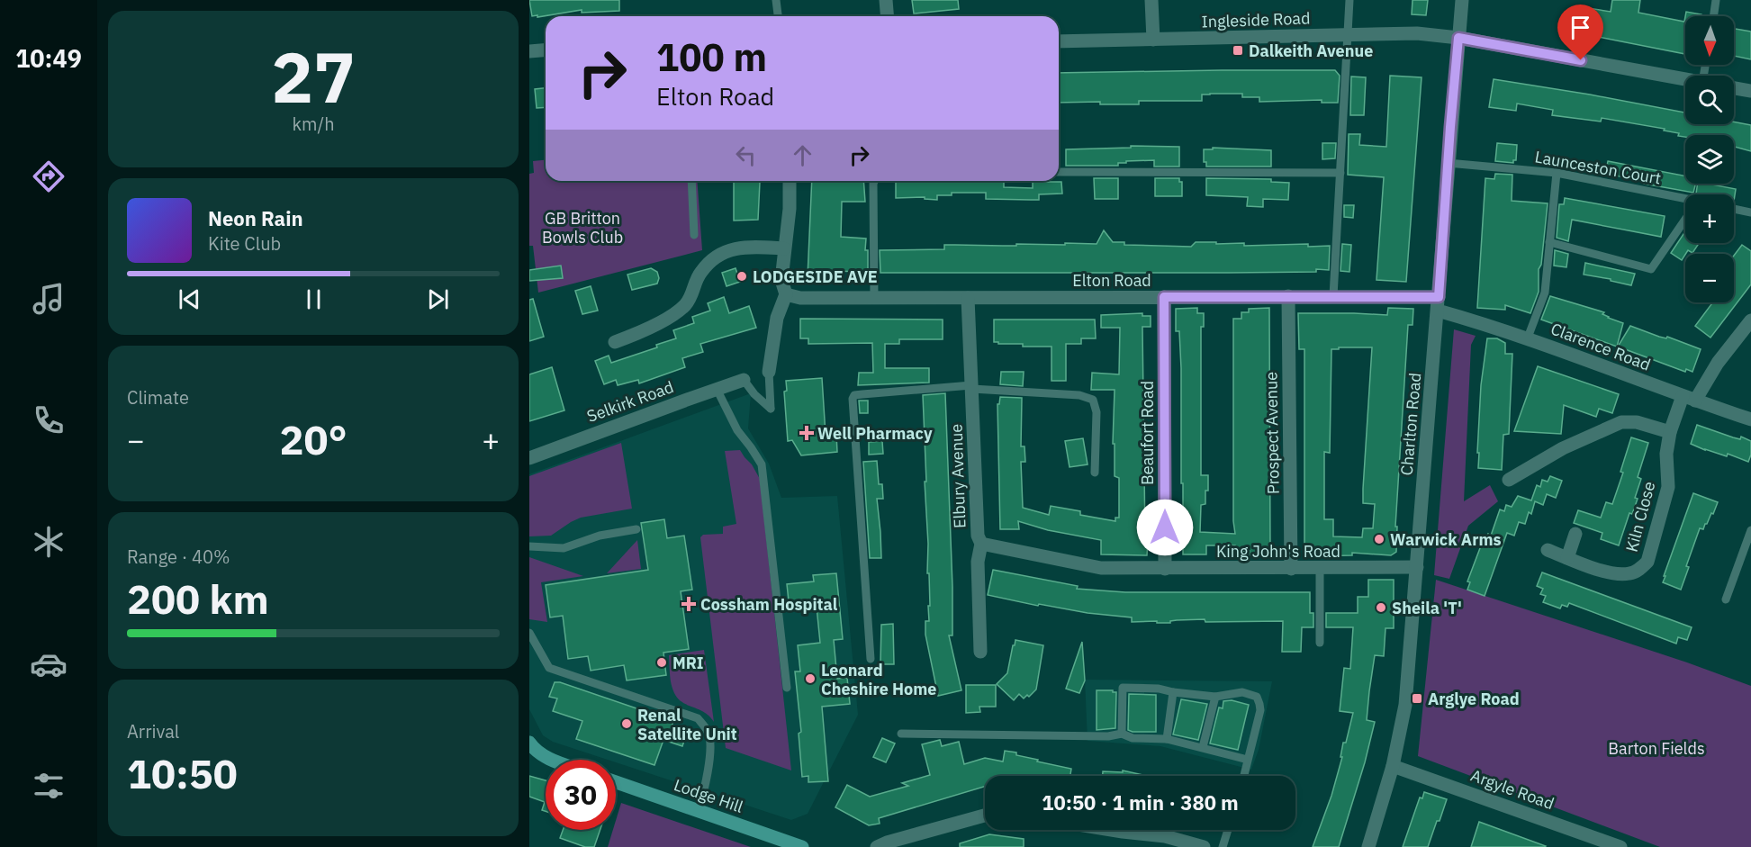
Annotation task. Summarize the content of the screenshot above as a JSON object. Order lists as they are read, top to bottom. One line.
{"streets":{"main road":["Lodge Hill"],"street":["Ingleside Road","Elton Road","Clarence Road","Selkirk Road","Charlton Road","Beaufort Road","Prospect Avenue","Elbury Avenue","Kiln Close","King John's Road","Argyle Road"],"lane":["Launceston Court"]},"crossings":[["Ingleside Road","Charlton Road"],["Launceston Court","Charlton Road"],["Elton Road","Clarence Road"],["Elton Road","Charlton Road"],["Elton Road","Beaufort Road"],["Elton Road","Prospect Avenue"],["Elton Road","Elbury Avenue"],["Clarence Road","Charlton Road"],["Clarence Road","Kiln Close"],["Charlton Road","King John's Road"],["Charlton Road","Argyle Road"],["Beaufort Road","King John's Road"],["Prospect Avenue","King John's Road"],["Elbury Avenue","King John's Road"]],"parks":["GB Britton Bowls Club","Barton Fields"],"places":{"transit":["Dalkeith Avenue","Arglye Road"],"other":["LODGESIDE AVE","Warwick Arms","Sheila 'T'","MRI","Leonard Cheshire Home","Renal Satellite Unit"],"health":["Well Pharmacy","Cossham Hospital"]},"north":"bottom","page":{"tabs":"10:49","tile":[["27","km/h"],"Climate",["Range · 40%","200 km"],["Arrival","10:50"]],"map_buttons":["+","−"],"turn":["100 m","Elton Road"],"song":["Neon Rain","Kite Club"],"heat":["−","20°","+"],"limit":"30","trip":"10:50 · 1 min · 380 m"}}
